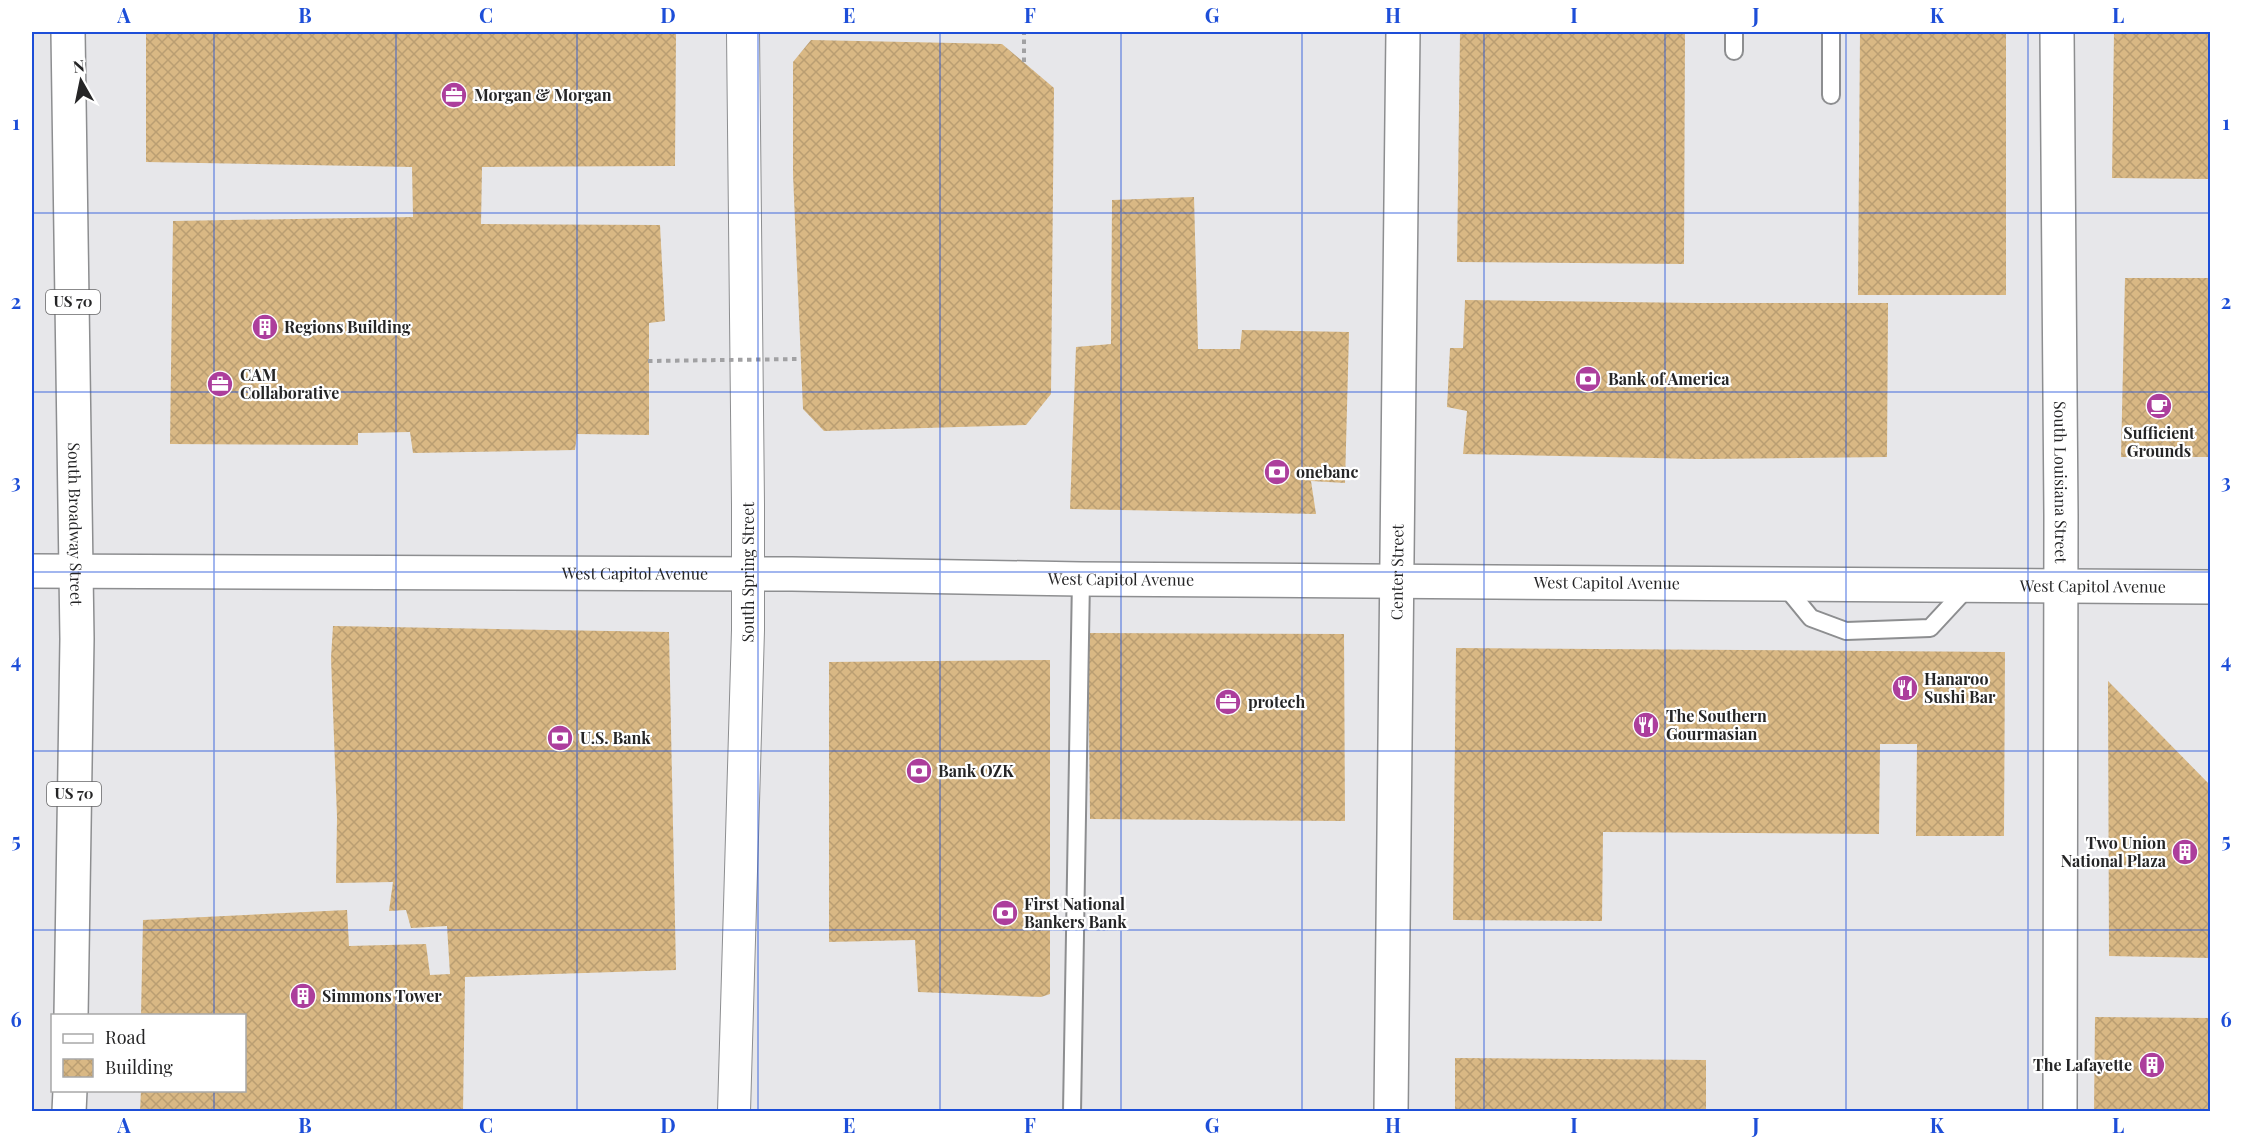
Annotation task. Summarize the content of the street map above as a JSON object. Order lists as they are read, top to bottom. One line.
{"streets":{"main road":["US 70","South Louisiana Street","South Broadway Street","Center Street","West Capitol Avenue"],"street":["South Spring Street"]},"crossings":[["South Louisiana Street","West Capitol Avenue"],["South Broadway Street","West Capitol Avenue"],["South Spring Street","West Capitol Avenue"],["Center Street","West Capitol Avenue"]],"places":{"office":["Morgan & Morgan","CAM Collaborative","protech"],"building":["Regions Building","Two Union National Plaza","Simmons Tower","The Lafayette"],"bank":["Bank of America","onebanc","U.S. Bank","Bank OZK","First National Bankers Bank"],"cafe":["Sufficient Grounds"],"restaurant":["Hanaroo Sushi Bar","The Southern Gourmasian"]},"legend":["Road","Building"],"north":"top","grid":{"columns":["A","B","C","D","E","F","G","H","I","J","K","L"],"rows":["1","2","3","4","5","6"]}}
